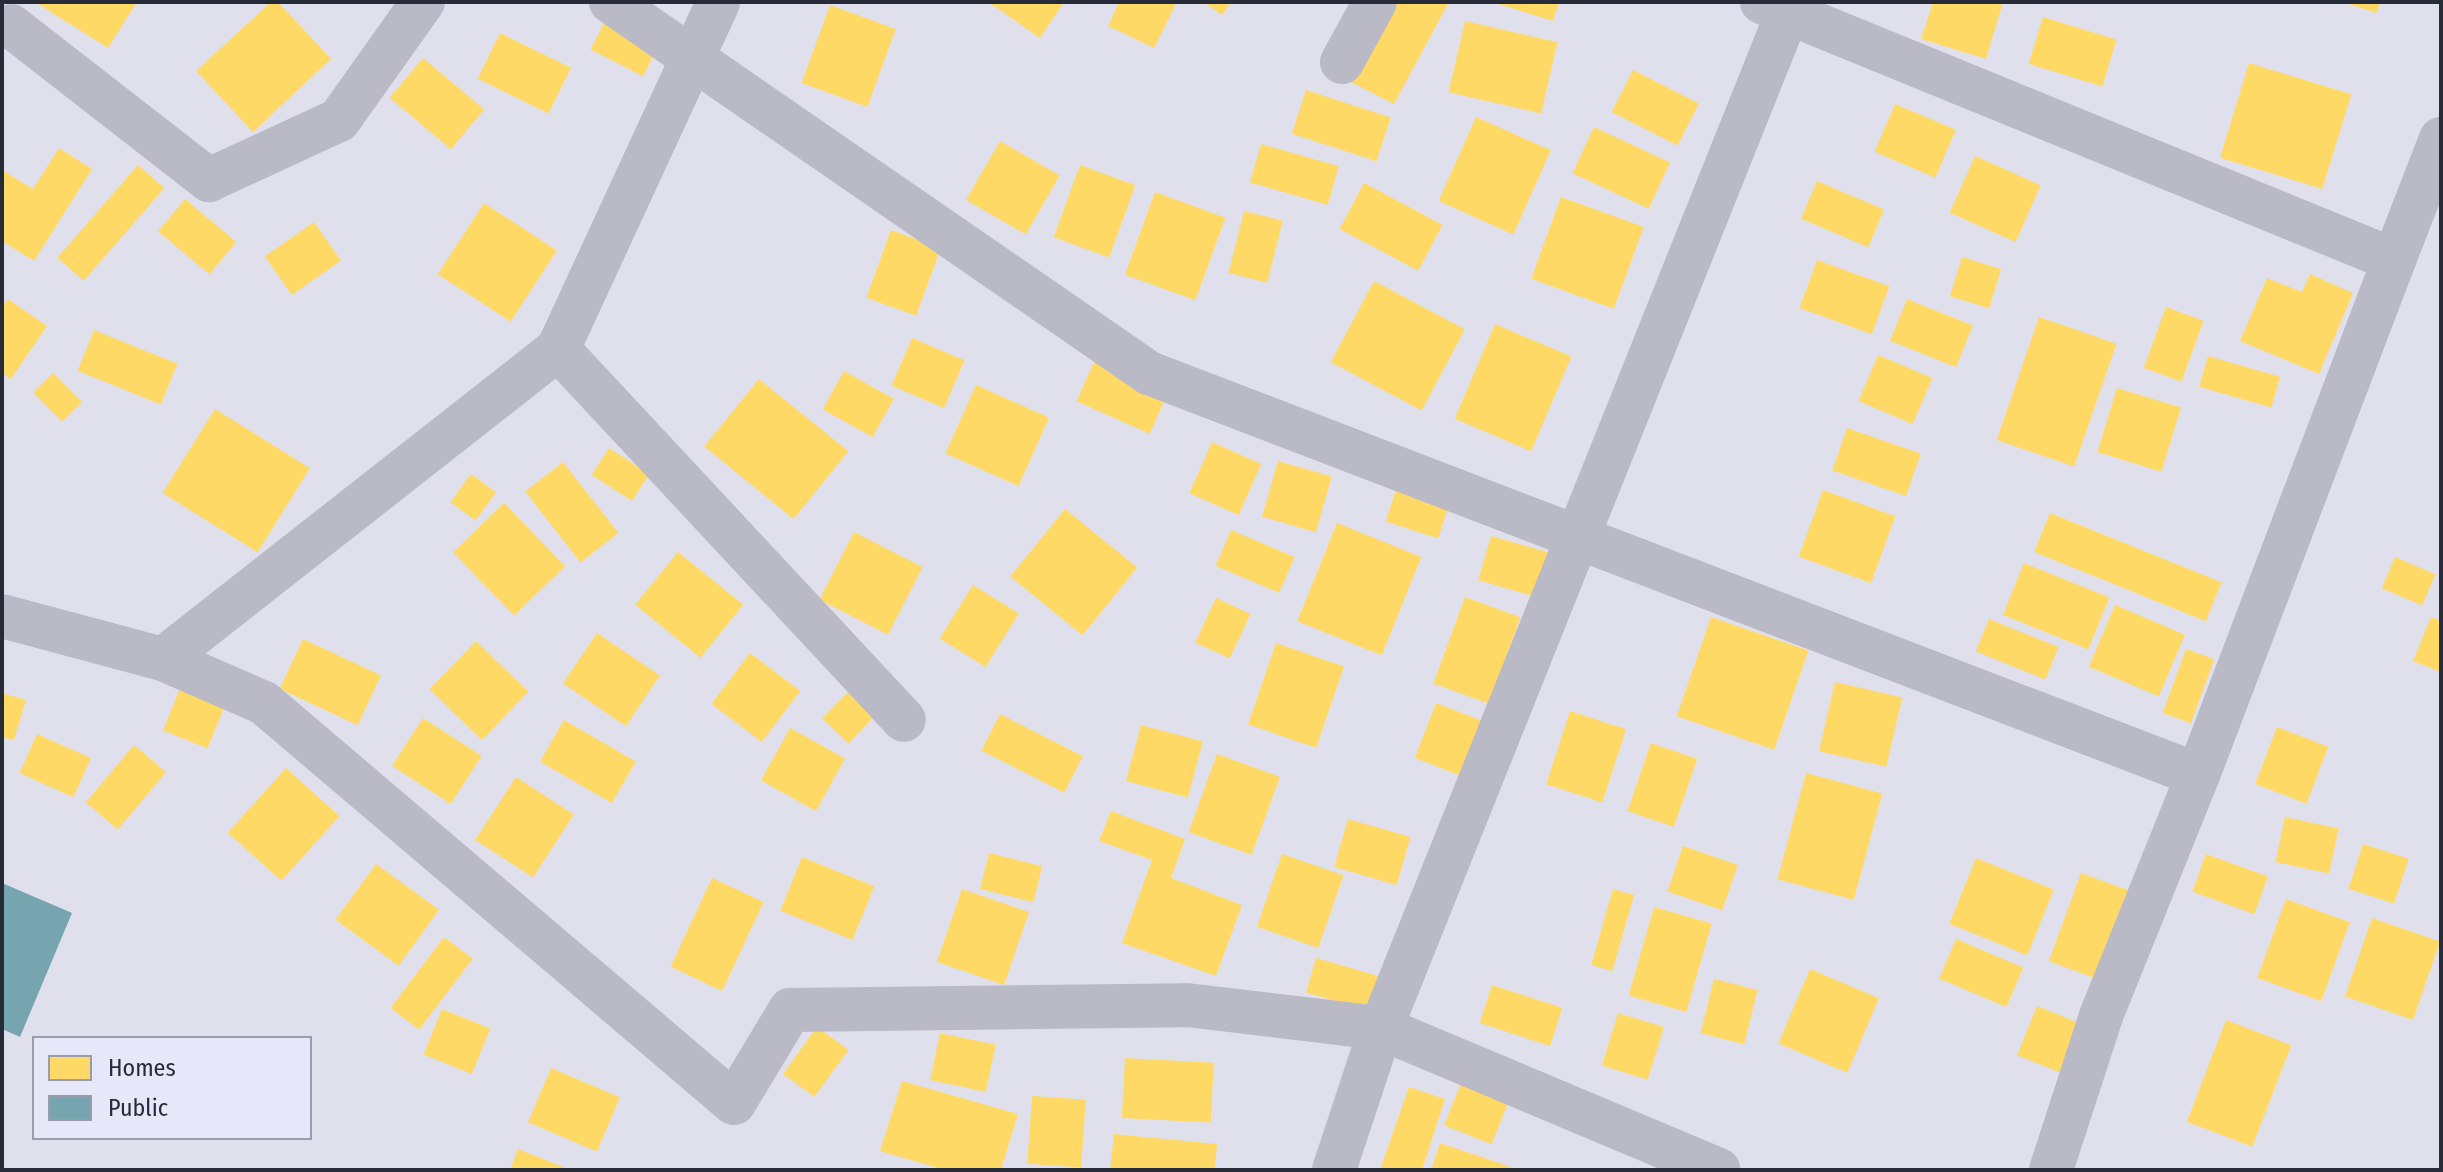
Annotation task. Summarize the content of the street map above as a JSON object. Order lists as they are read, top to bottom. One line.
{"legend":["Homes","Public"]}
